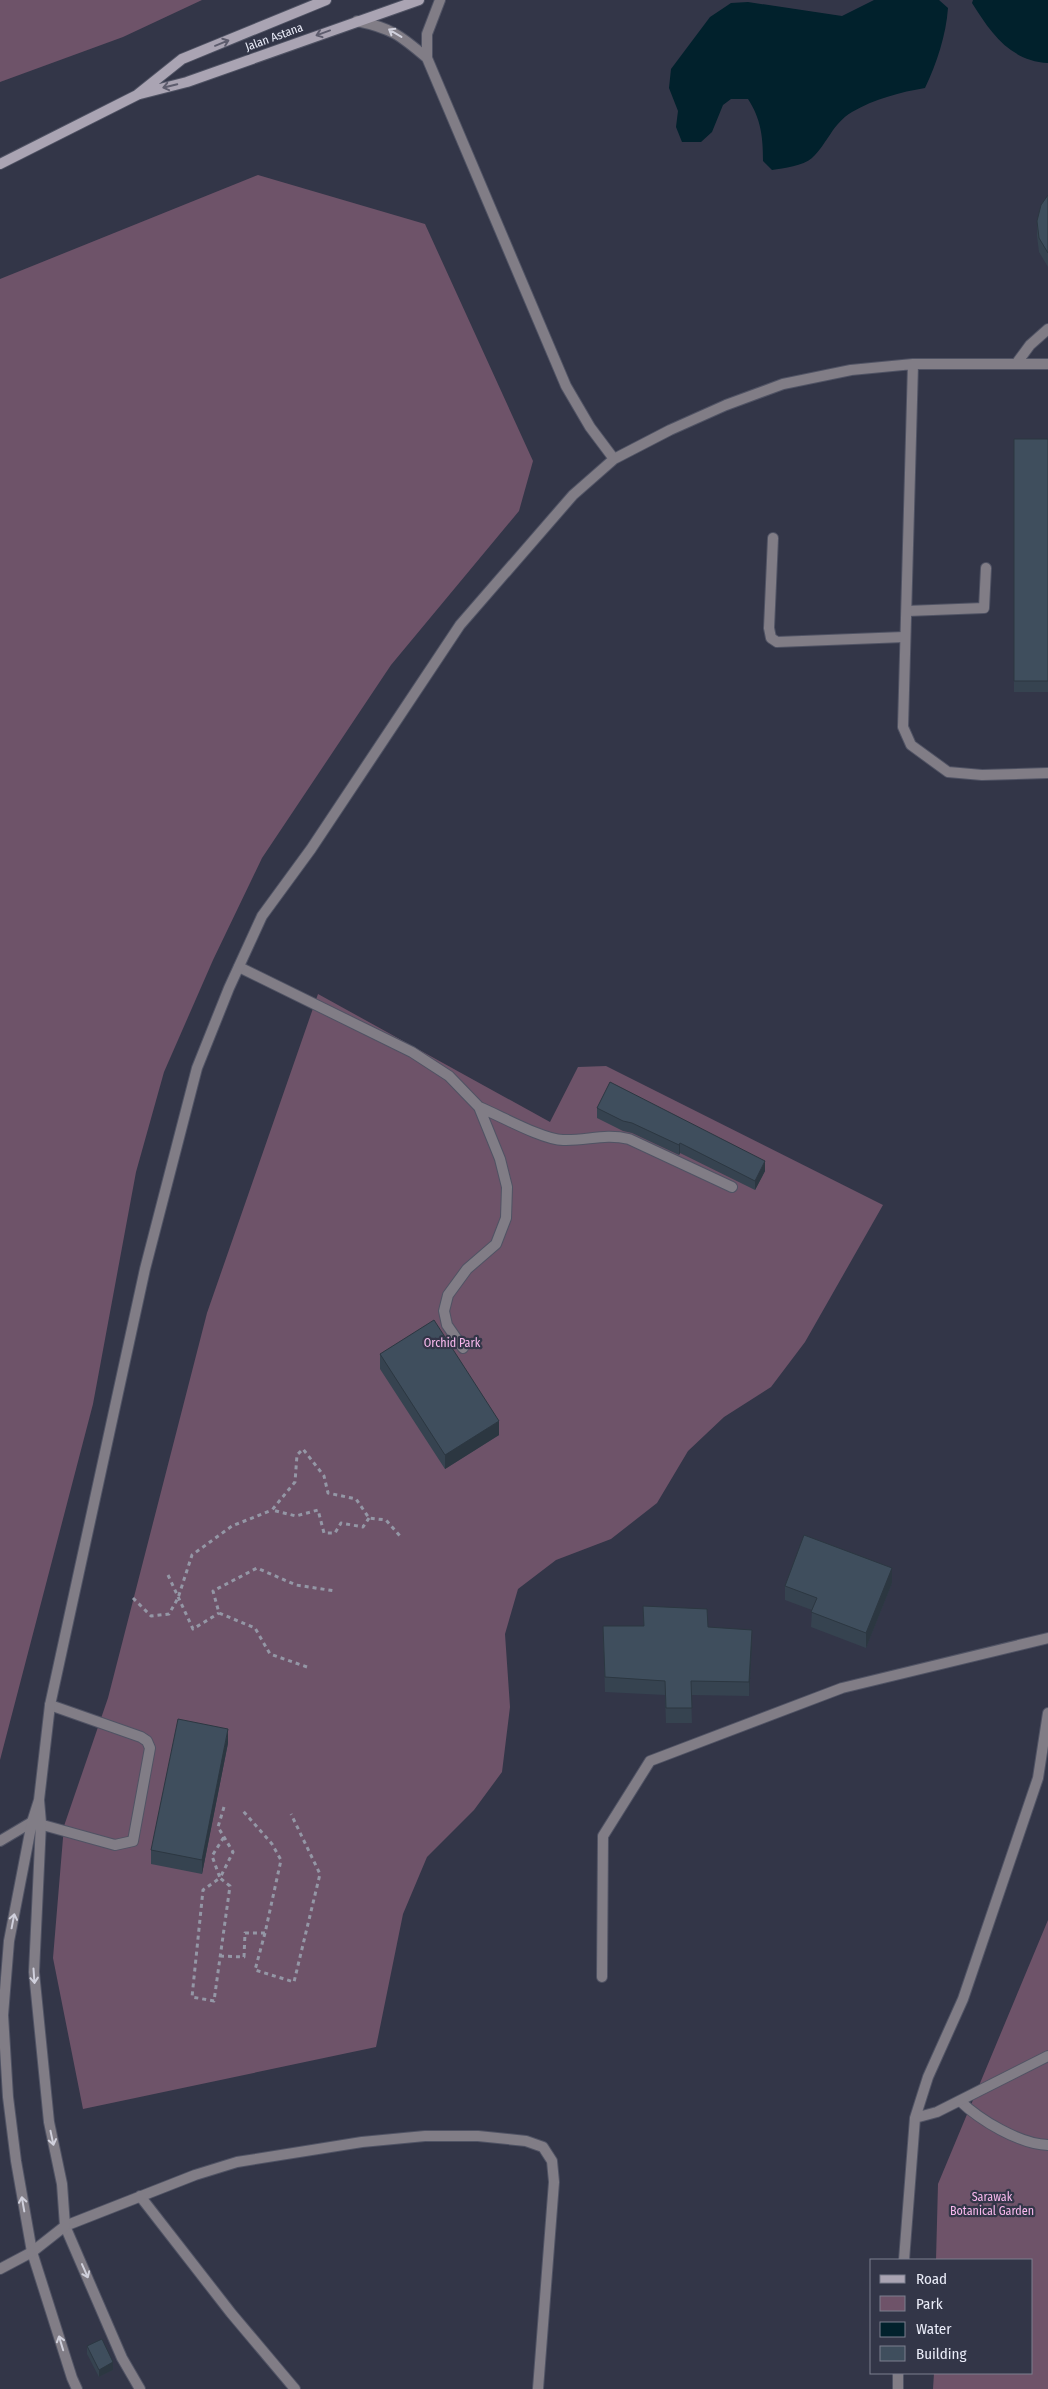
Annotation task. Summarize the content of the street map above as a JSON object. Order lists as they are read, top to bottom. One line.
{"streets":{"main road":["Jalan Astana"]},"parks":["Orchid Park","Sarawak Botanical Garden"],"legend":["Road","Park","Water","Building"]}
